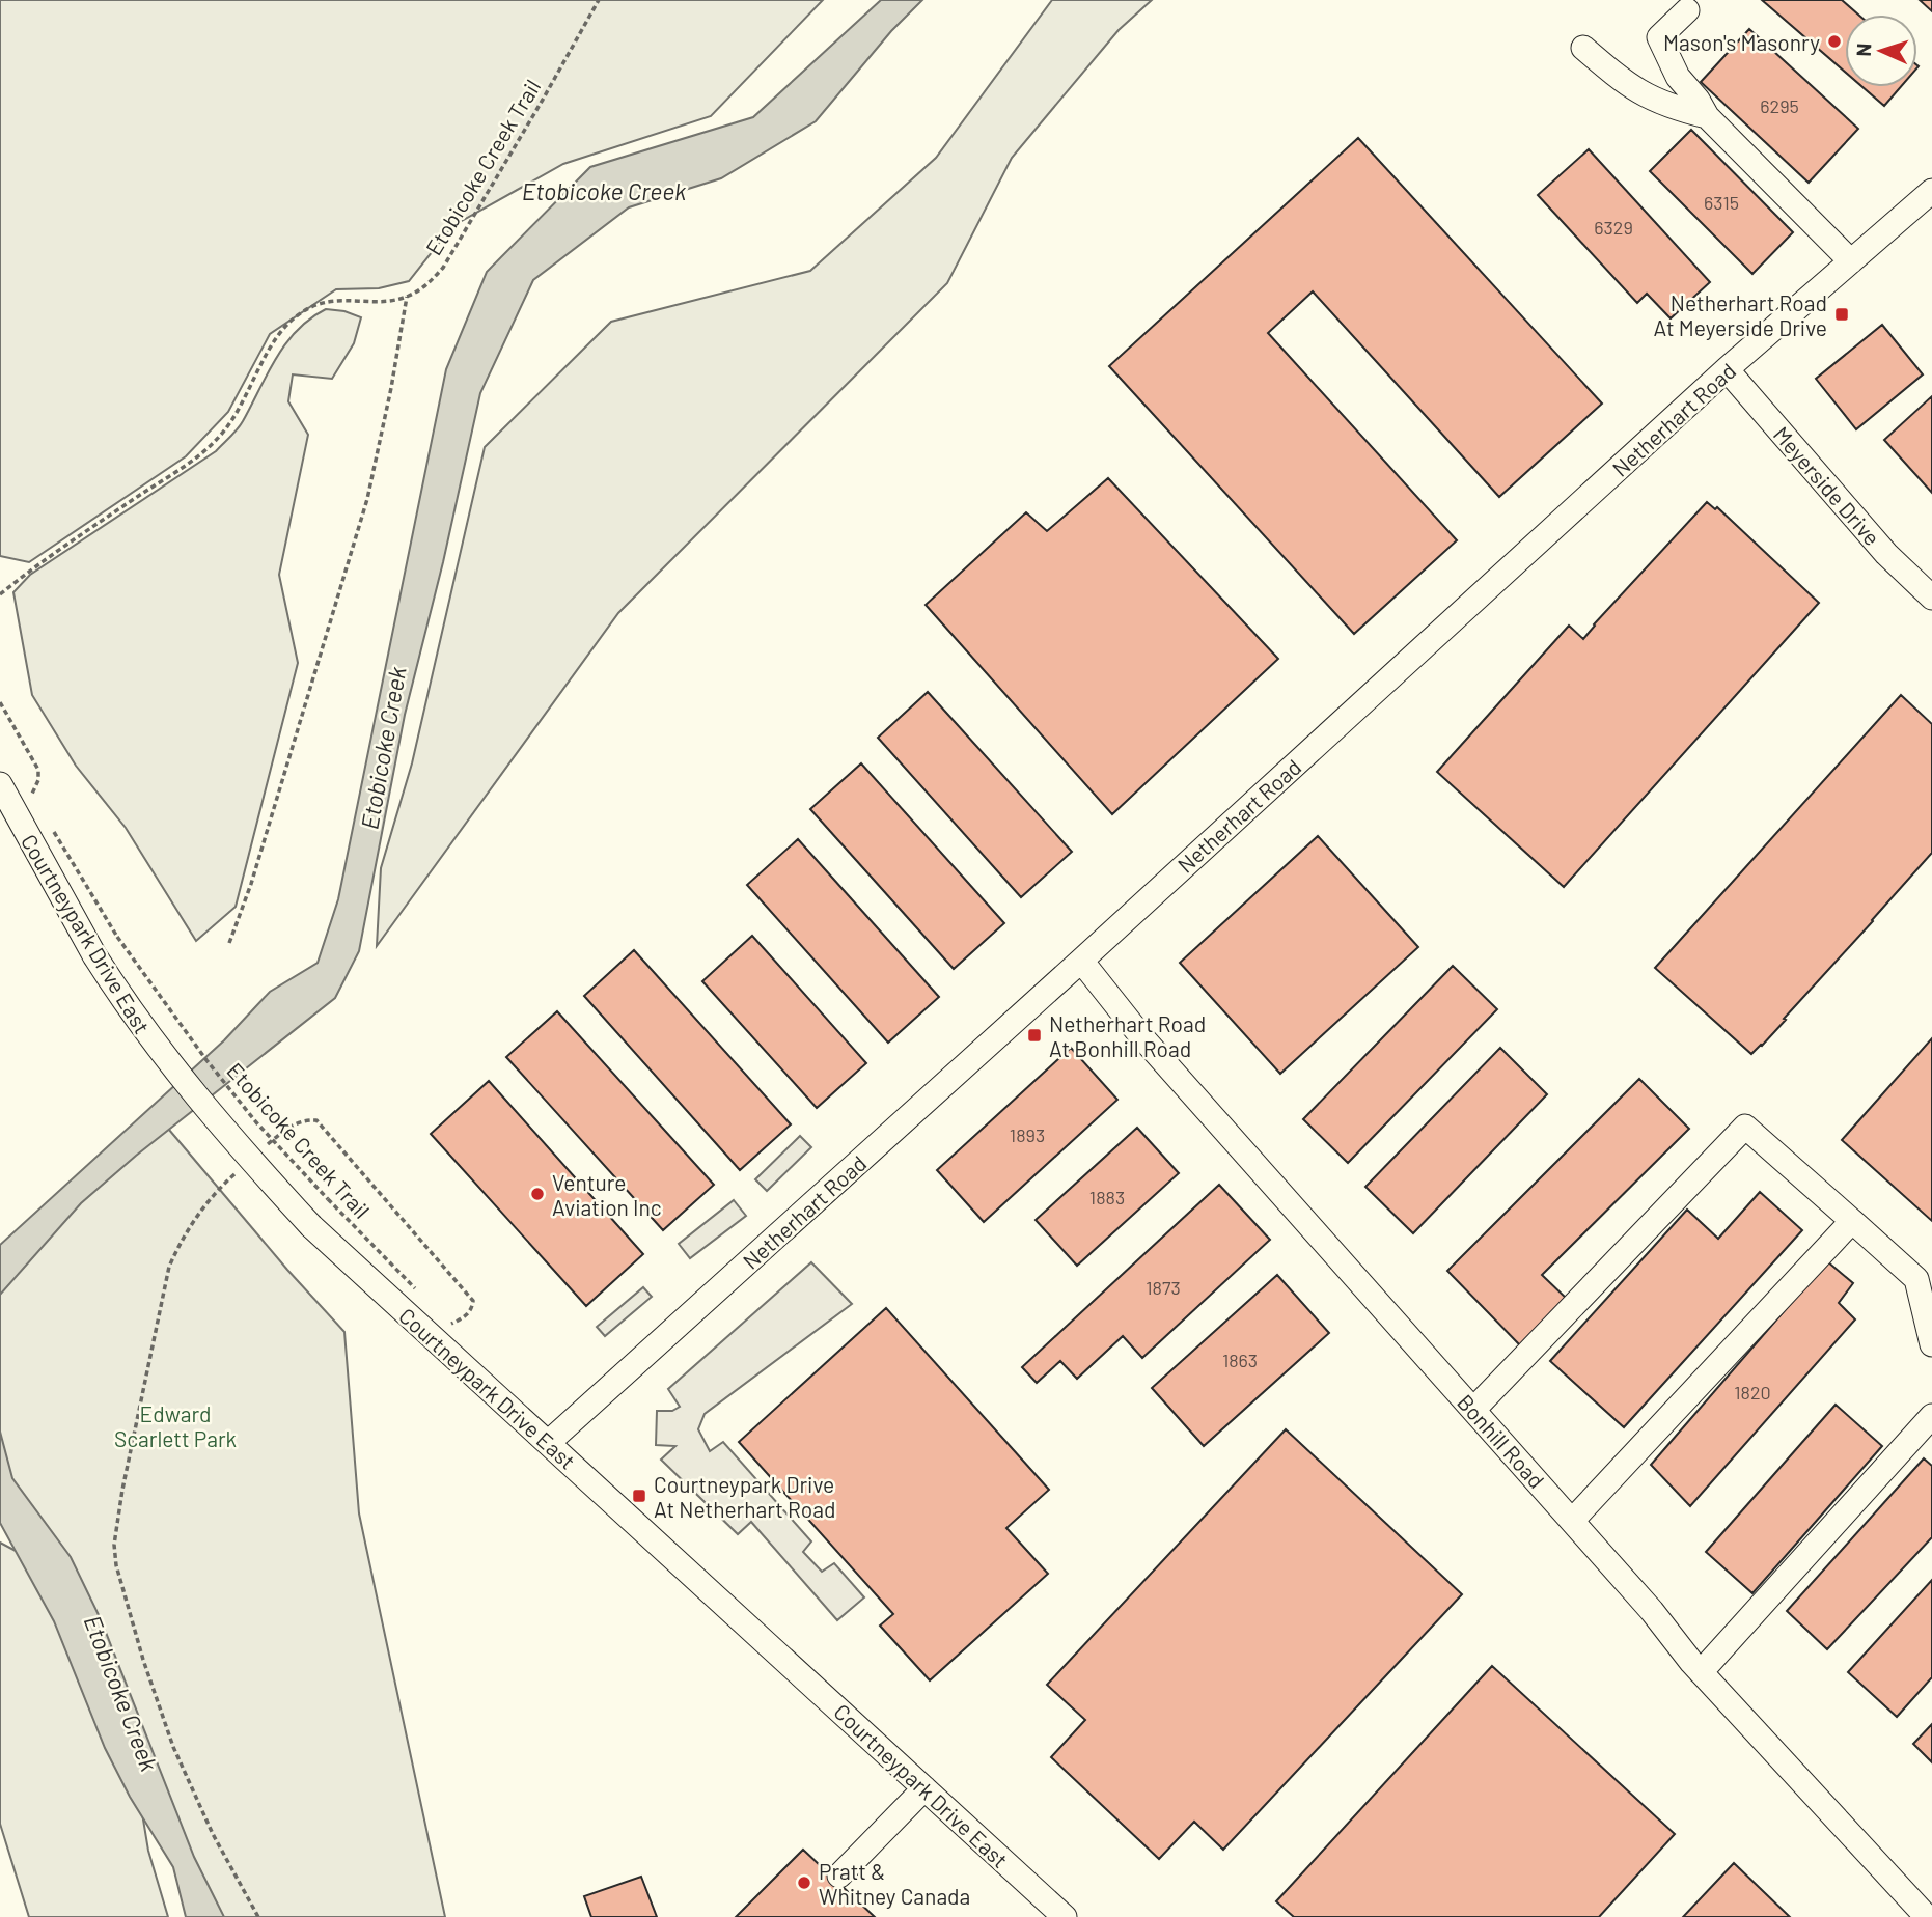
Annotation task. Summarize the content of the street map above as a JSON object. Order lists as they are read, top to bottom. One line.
{"streets":{"street":["Netherhart Road","Meyerside Drive","Courtneypark Drive East","Bonhill Road"],"path":["Etobicoke Creek Trail"]},"crossings":[["Netherhart Road","Meyerside Drive"],["Netherhart Road","Courtneypark Drive East"],["Netherhart Road","Bonhill Road"]],"water":["Etobicoke Creek"],"parks":["Edward Scarlett Park"],"places":{"other":["Mason's Masonry","Venture Aviation Inc","Pratt & Whitney Canada"],"transit":["Netherhart Road At Meyerside Drive","Netherhart Road At Bonhill Road","Courtneypark Drive At Netherhart Road"]},"house_numbers":["6295","6315","6329","1893","1883","1873","1863","1820"],"north":"left"}
